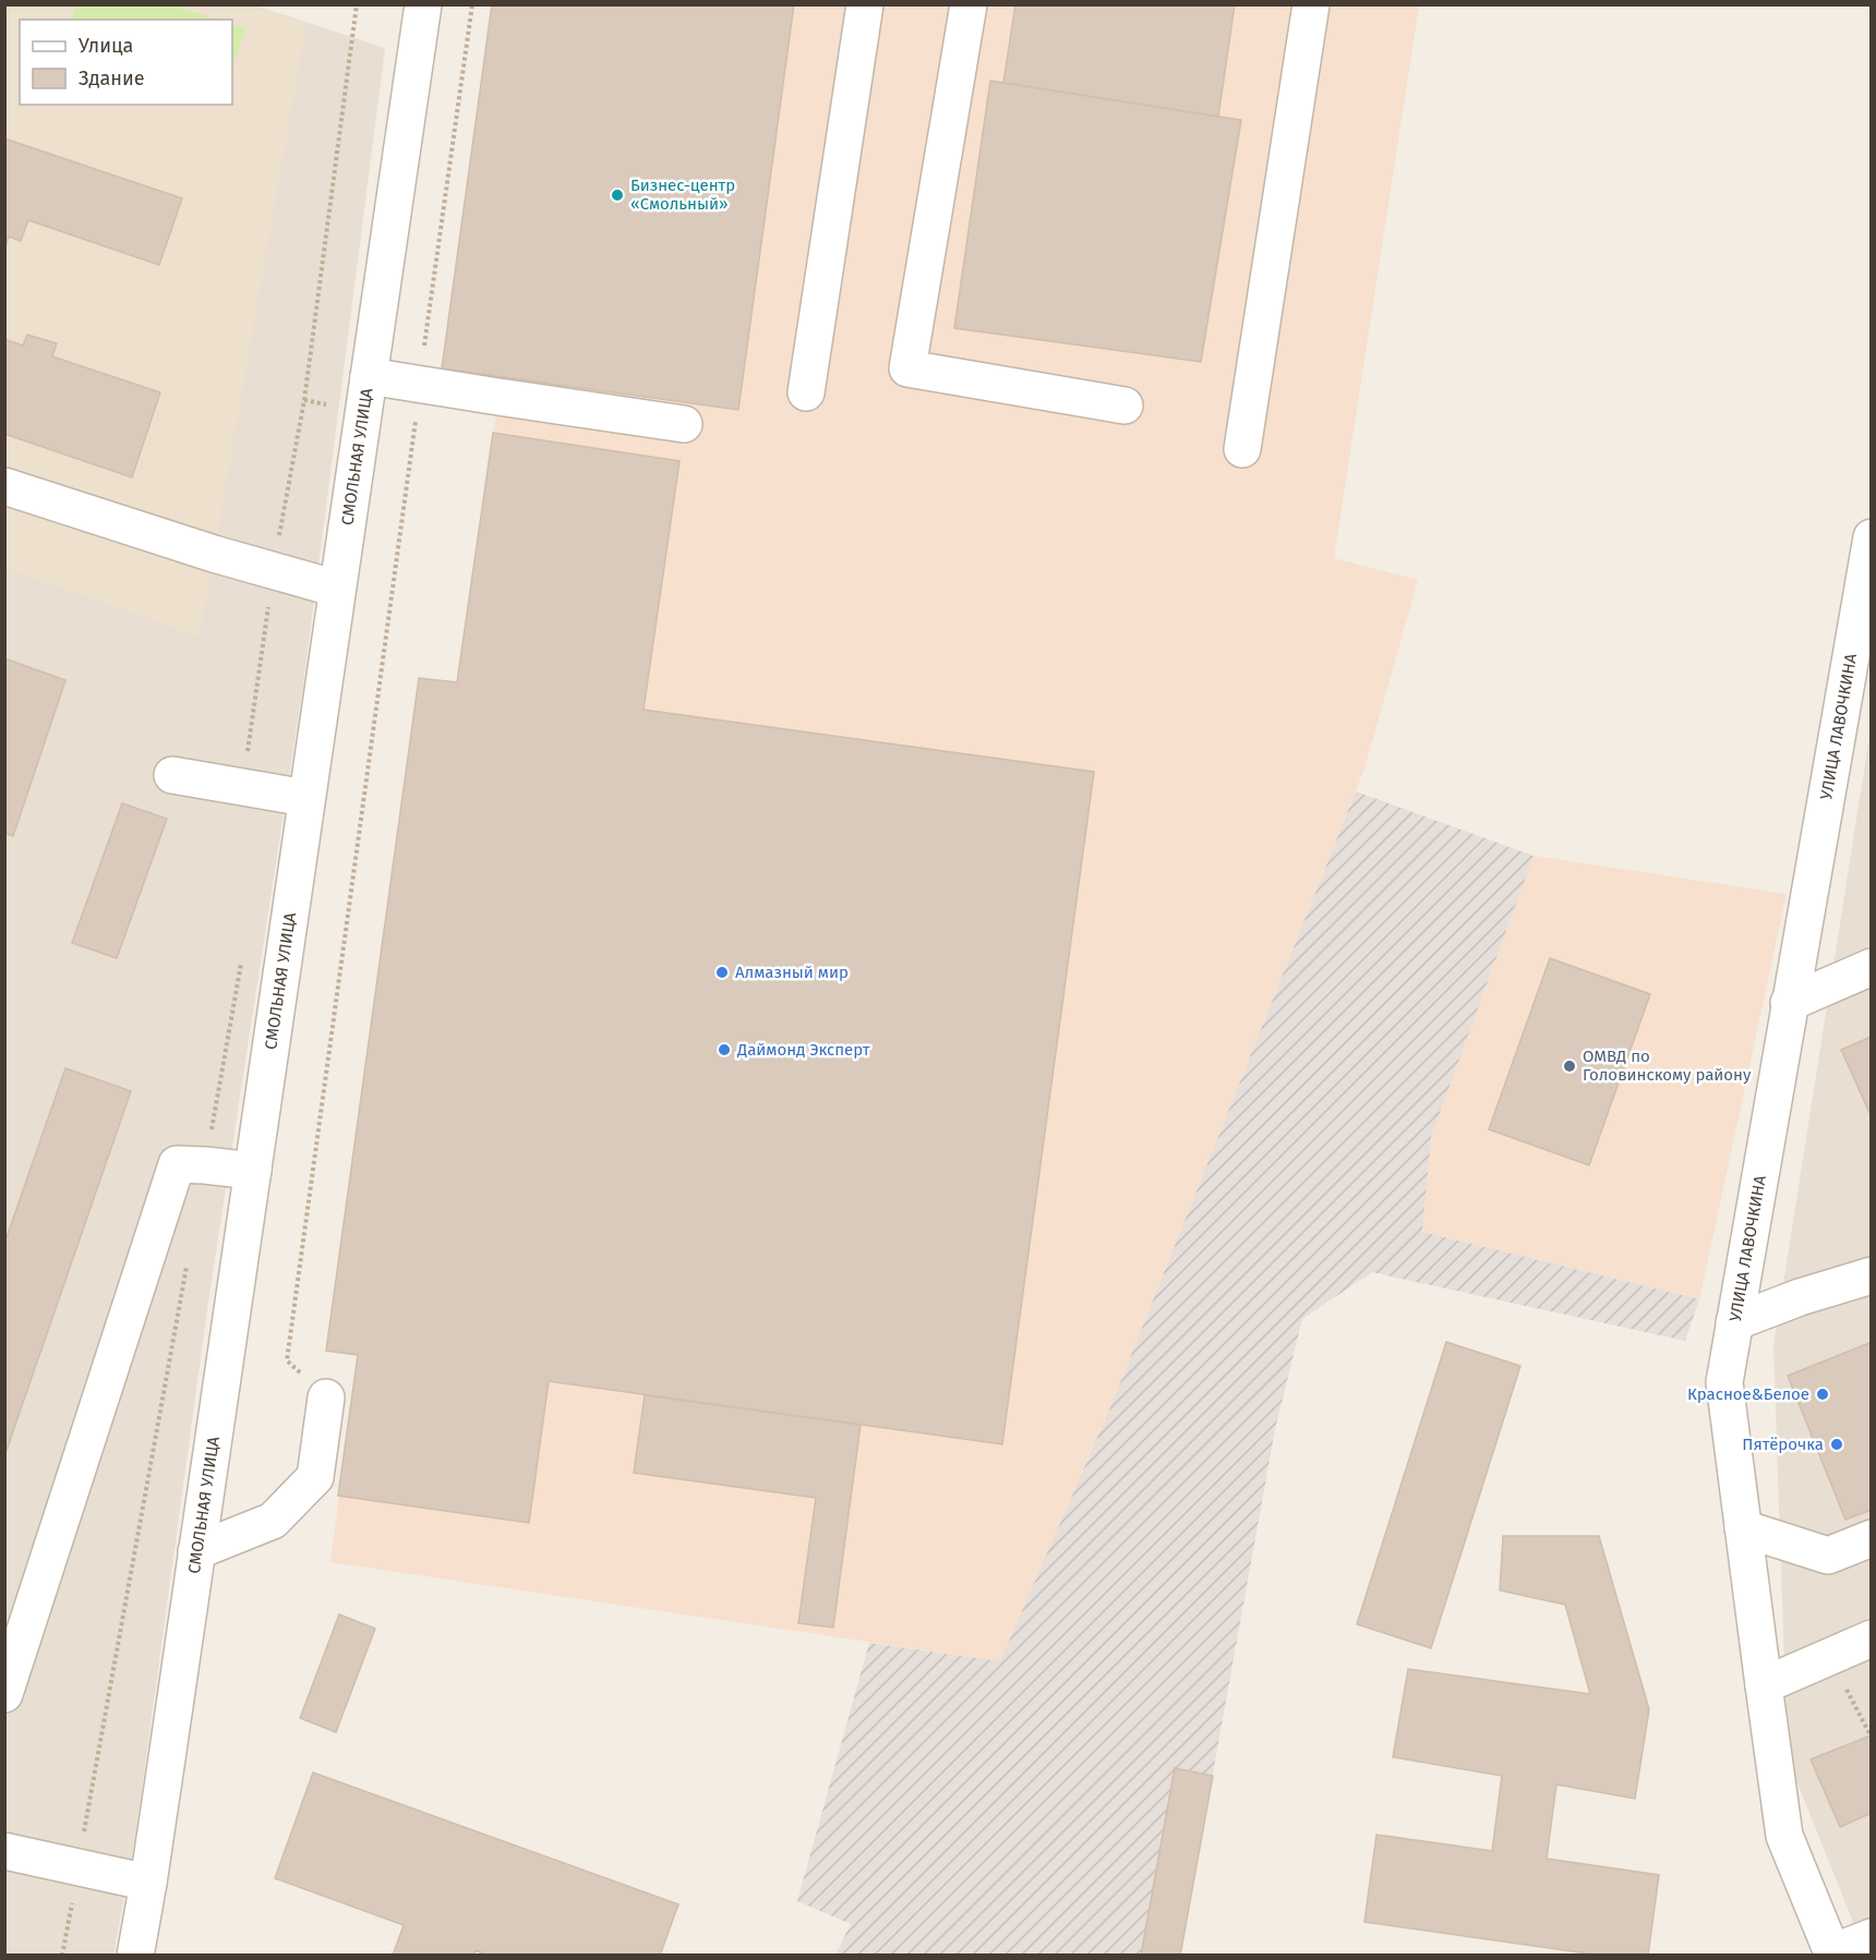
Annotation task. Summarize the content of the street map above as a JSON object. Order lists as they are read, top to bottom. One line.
{"streets":{"street":["СМОЛЬНАЯ УЛИЦА","УЛИЦА ЛАВОЧКИНА"]},"places":["Бизнес-центр «Смольный»","Алмазный мир","Даймонд Эксперт","ОМВД по Головинскому району","Красное&Белое","Пятёрочка"],"legend":["Улица","Здание"]}
